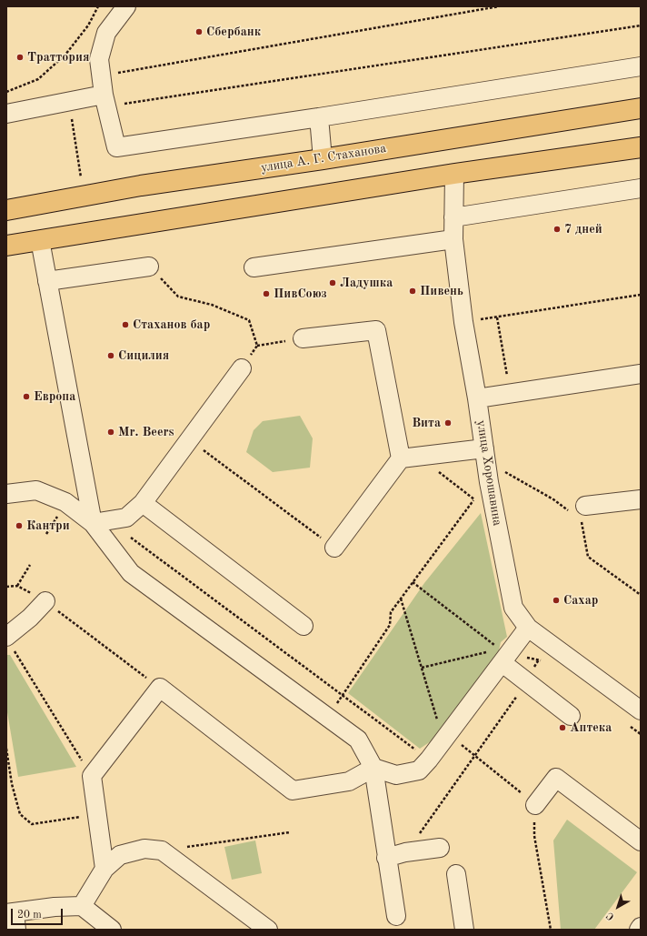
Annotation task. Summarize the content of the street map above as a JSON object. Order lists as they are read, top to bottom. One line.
{"streets":{"main road":["улица А. Г. Стаханова"],"street":["улица Хорошавина"]},"places":["Сбербанк","Траттория","7 дней","Ладушка","Пивень","ПивСоюз","Стаханов бар","Сицилия","Европа","Вита","Mr. Beers","Кантри","Сахар","Аптека"],"scale_bar":"20 m","north":"bottom left"}
